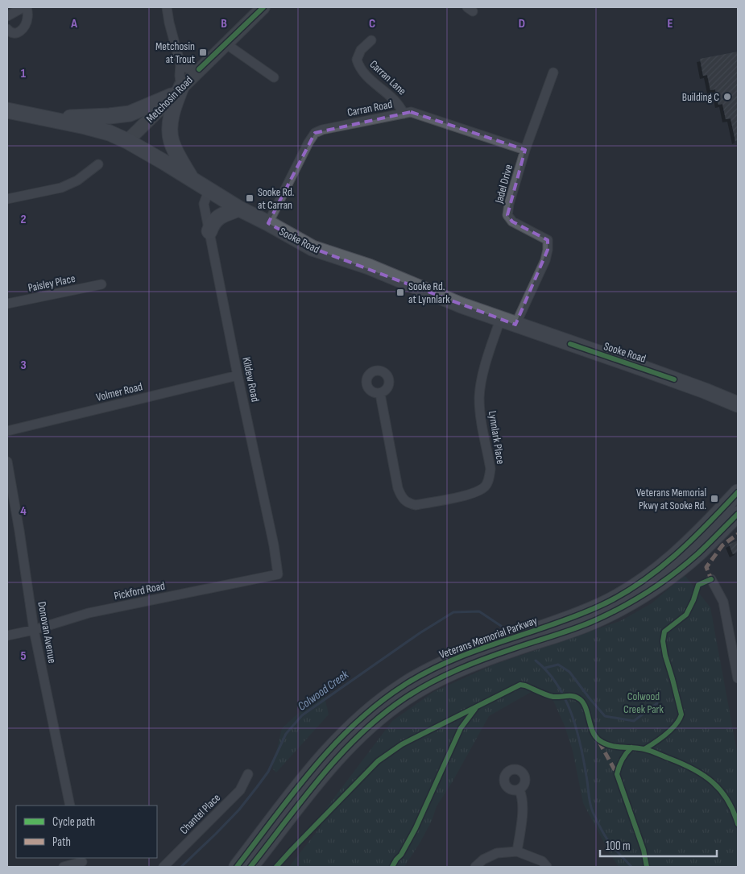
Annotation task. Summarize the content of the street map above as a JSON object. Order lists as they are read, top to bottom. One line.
{"streets":{"main road":["Metchosin Road","Sooke Road","Veterans Memorial Parkway"],"street":["Carran Lane","Carran Road","Jadel Drive","Paisley Place","Kildew Road","Volmer Road","Lynnlark Place","Pickford Road","Donovan Avenue","Chantel Place"]},"crossings":[["Carran Lane","Carran Road"],["Metchosin Road","Sooke Road"],["Carran Road","Jadel Drive"],["Carran Road","Sooke Road"],["Jadel Drive","Sooke Road"],["Sooke Road","Kildew Road"],["Sooke Road","Lynnlark Place"],["Kildew Road","Volmer Road"],["Kildew Road","Pickford Road"],["Pickford Road","Donovan Avenue"]],"water":["Colwood Creek"],"parks":["Colwood Creek Park"],"places":{"transit":["Metchosin at Trout","Sooke Rd. at Carran","Sooke Rd. at Lynnlark","Veterans Memorial Pkwy at Sooke Rd."],"other":["Building C"]},"legend":["Cycle path","Path"],"scale_bar":"100 m","grid":{"columns":["A","B","C","D","E"],"rows":["1","2","3","4","5"]}}
